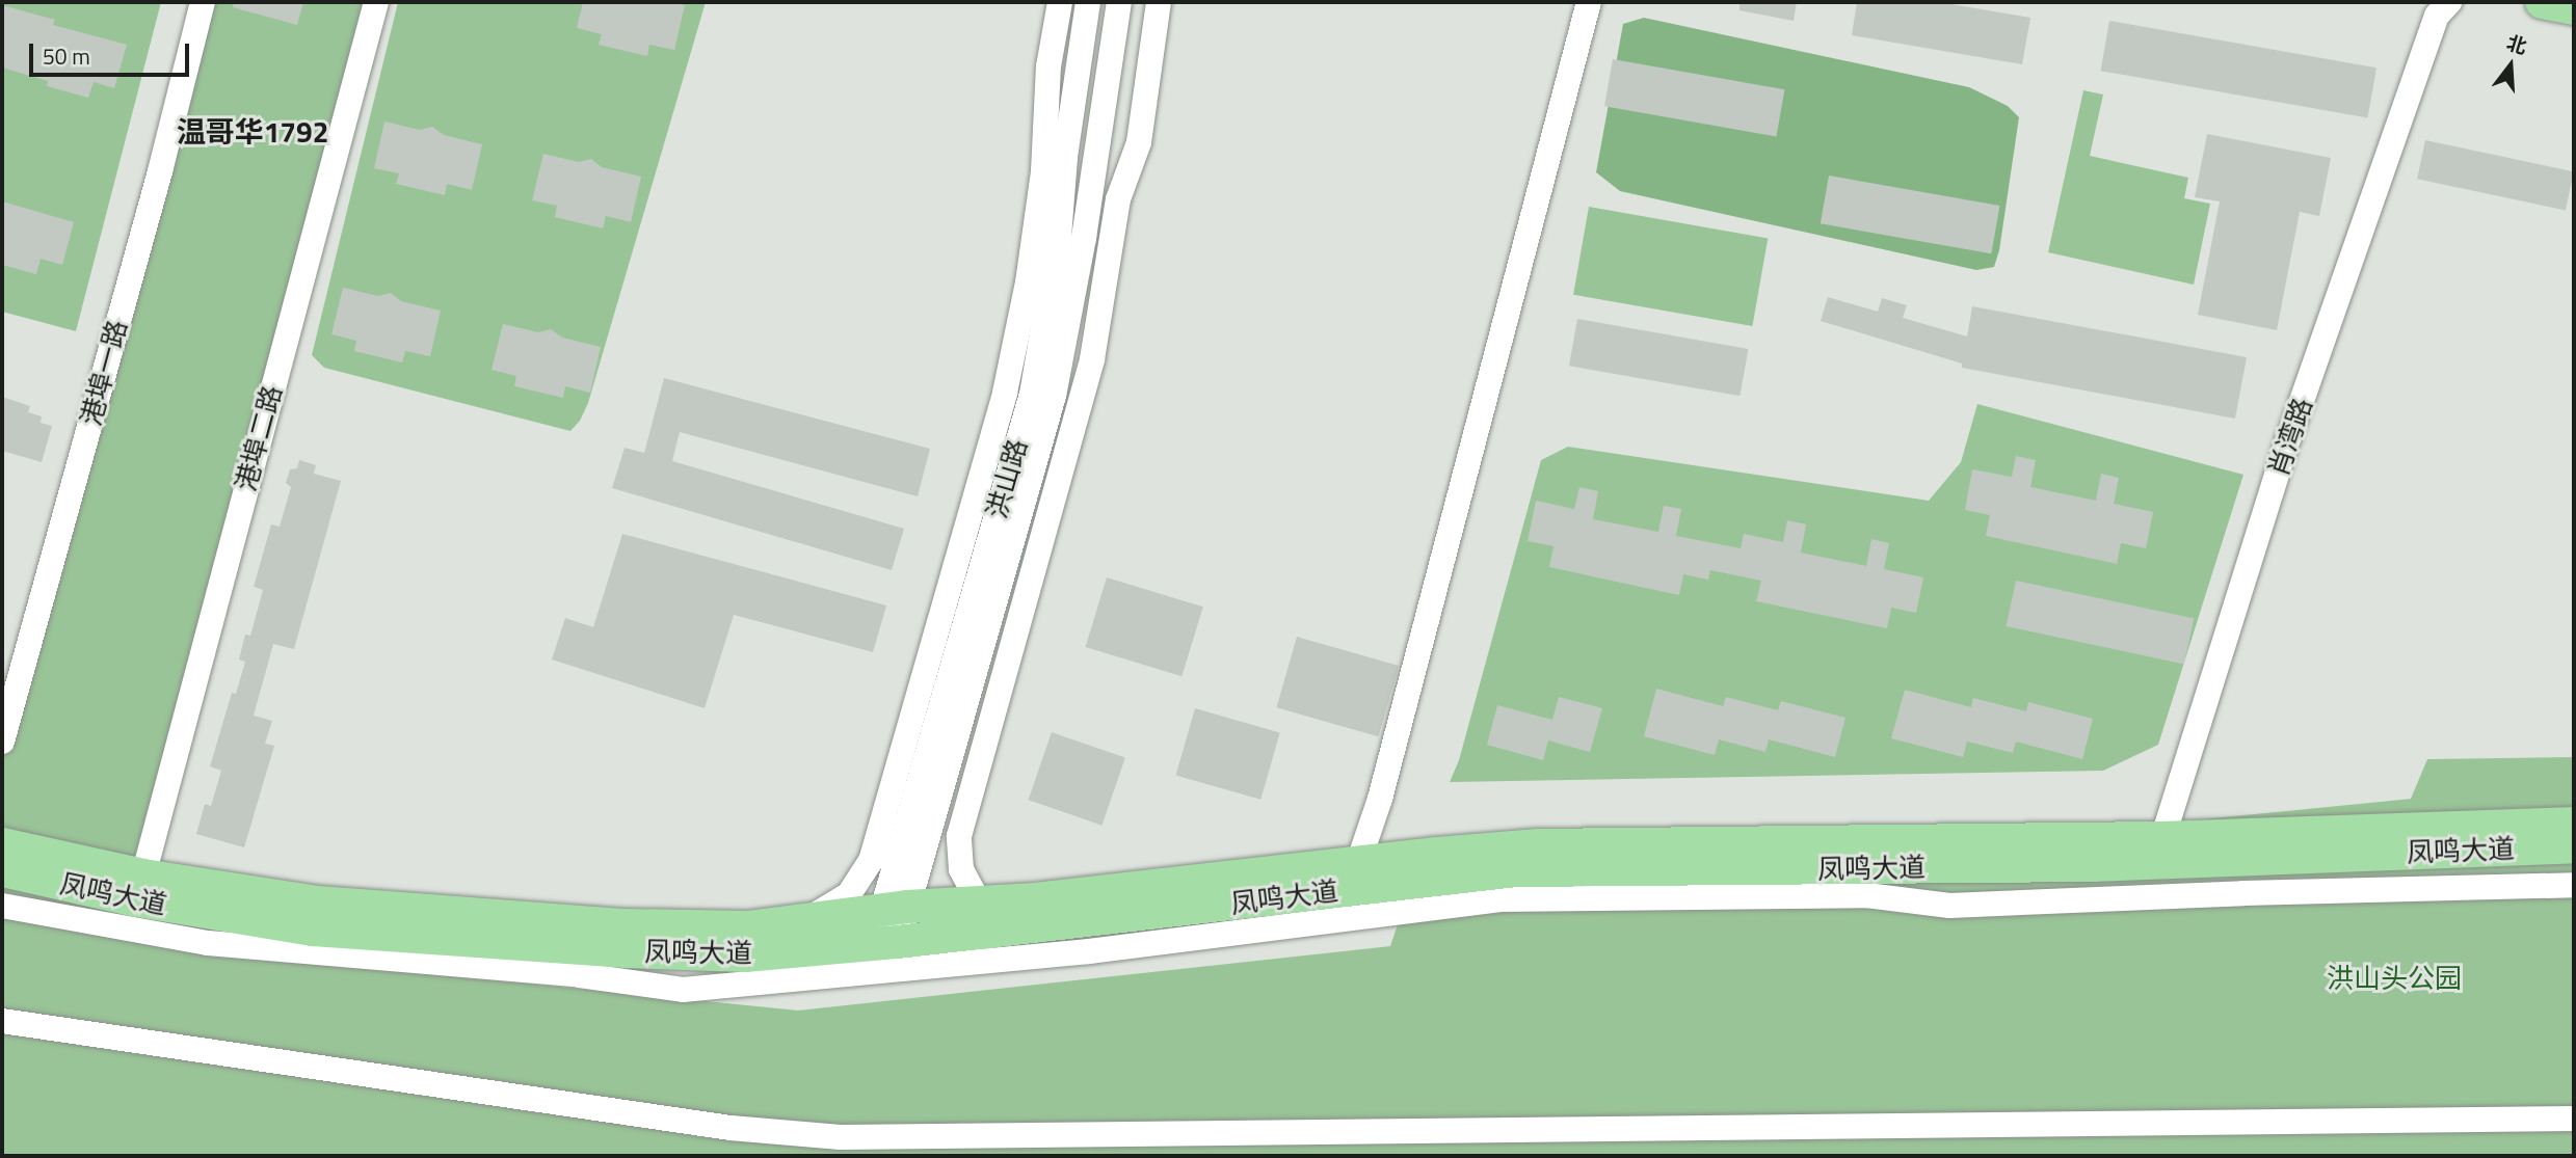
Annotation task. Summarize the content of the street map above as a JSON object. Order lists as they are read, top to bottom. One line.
{"streets":{"main road":["凤鸣大道"],"street":["港埠一路","肖湾路","港埠二路","洪山路"]},"crossings":[["肖湾路","凤鸣大道"],["港埠二路","凤鸣大道"],["洪山路","凤鸣大道"]],"districts":["温哥华1792"],"parks":["洪山头公园"],"scale_bar":"50 m","north":"top"}
